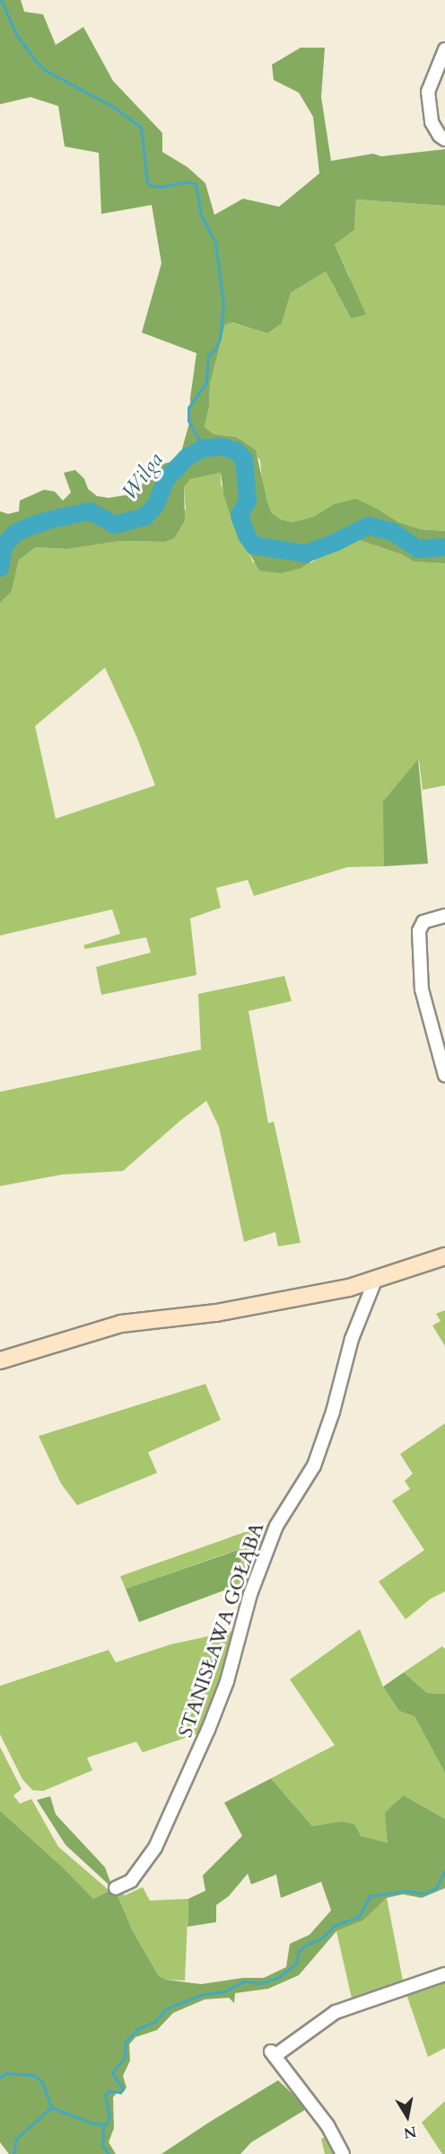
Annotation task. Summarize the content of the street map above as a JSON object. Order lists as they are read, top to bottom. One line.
{"streets":{"street":["STANISŁAWA GOŁĄBA"]},"water":["Wilga"],"north":"bottom"}
